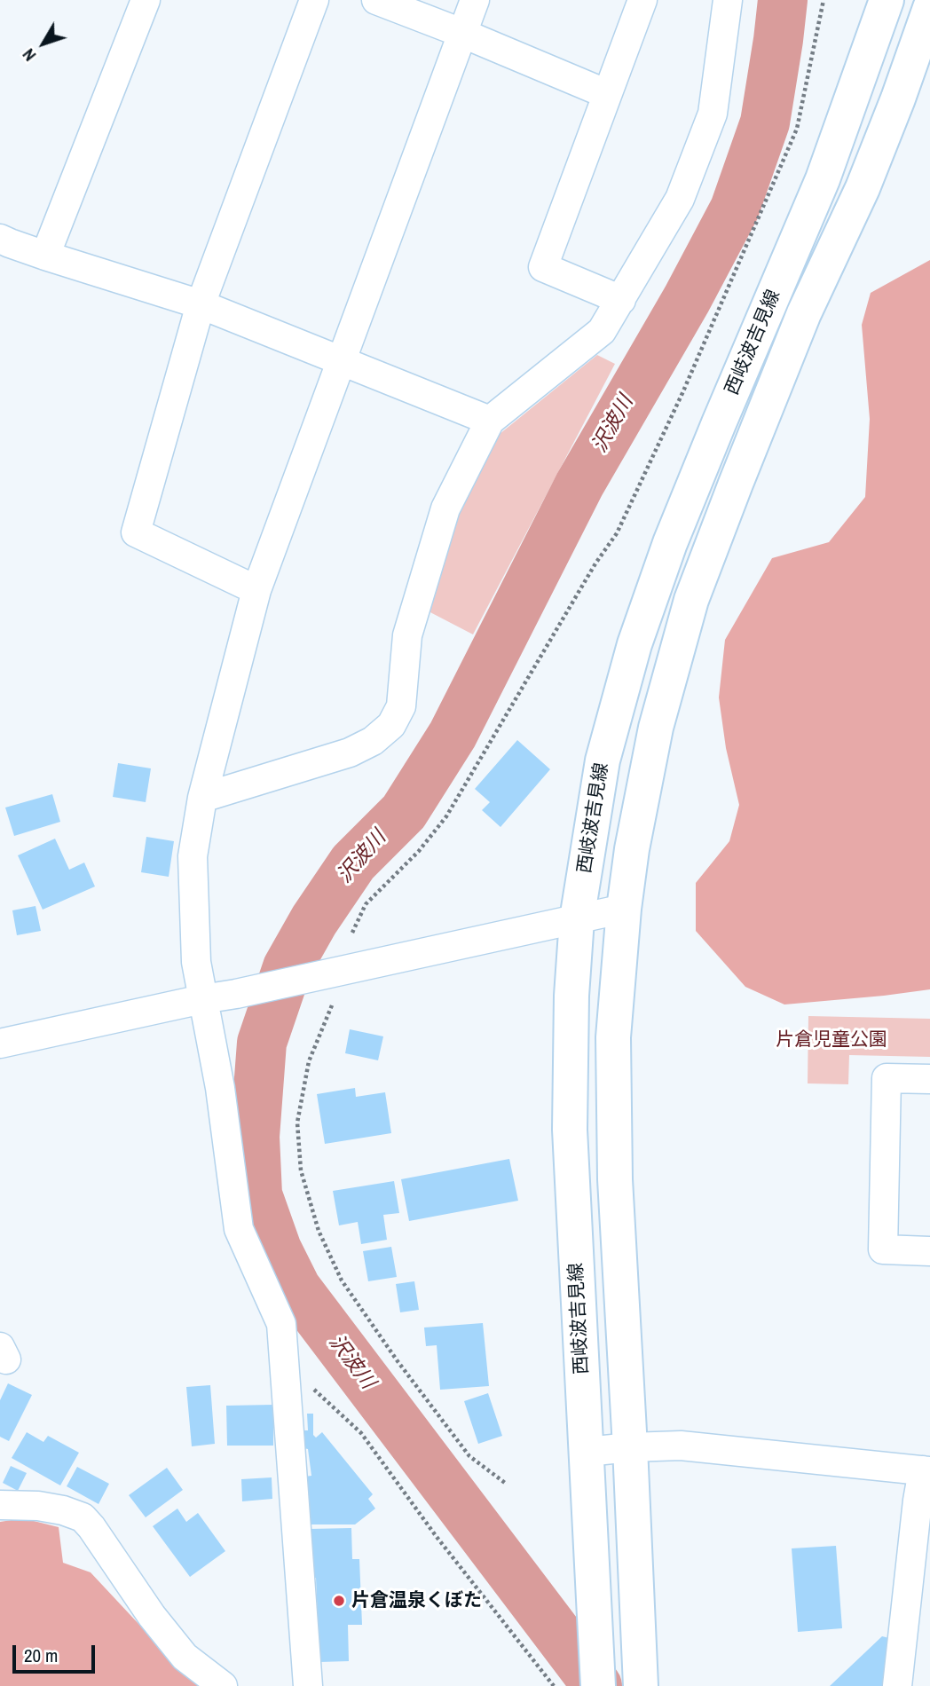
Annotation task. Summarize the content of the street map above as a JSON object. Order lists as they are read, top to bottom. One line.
{"streets":{"main road":["西岐波吉見線"]},"water":["沢波川"],"parks":["片倉児童公園"],"places":["片倉温泉くぼた"],"scale_bar":"20 m","north":"bottom left"}
